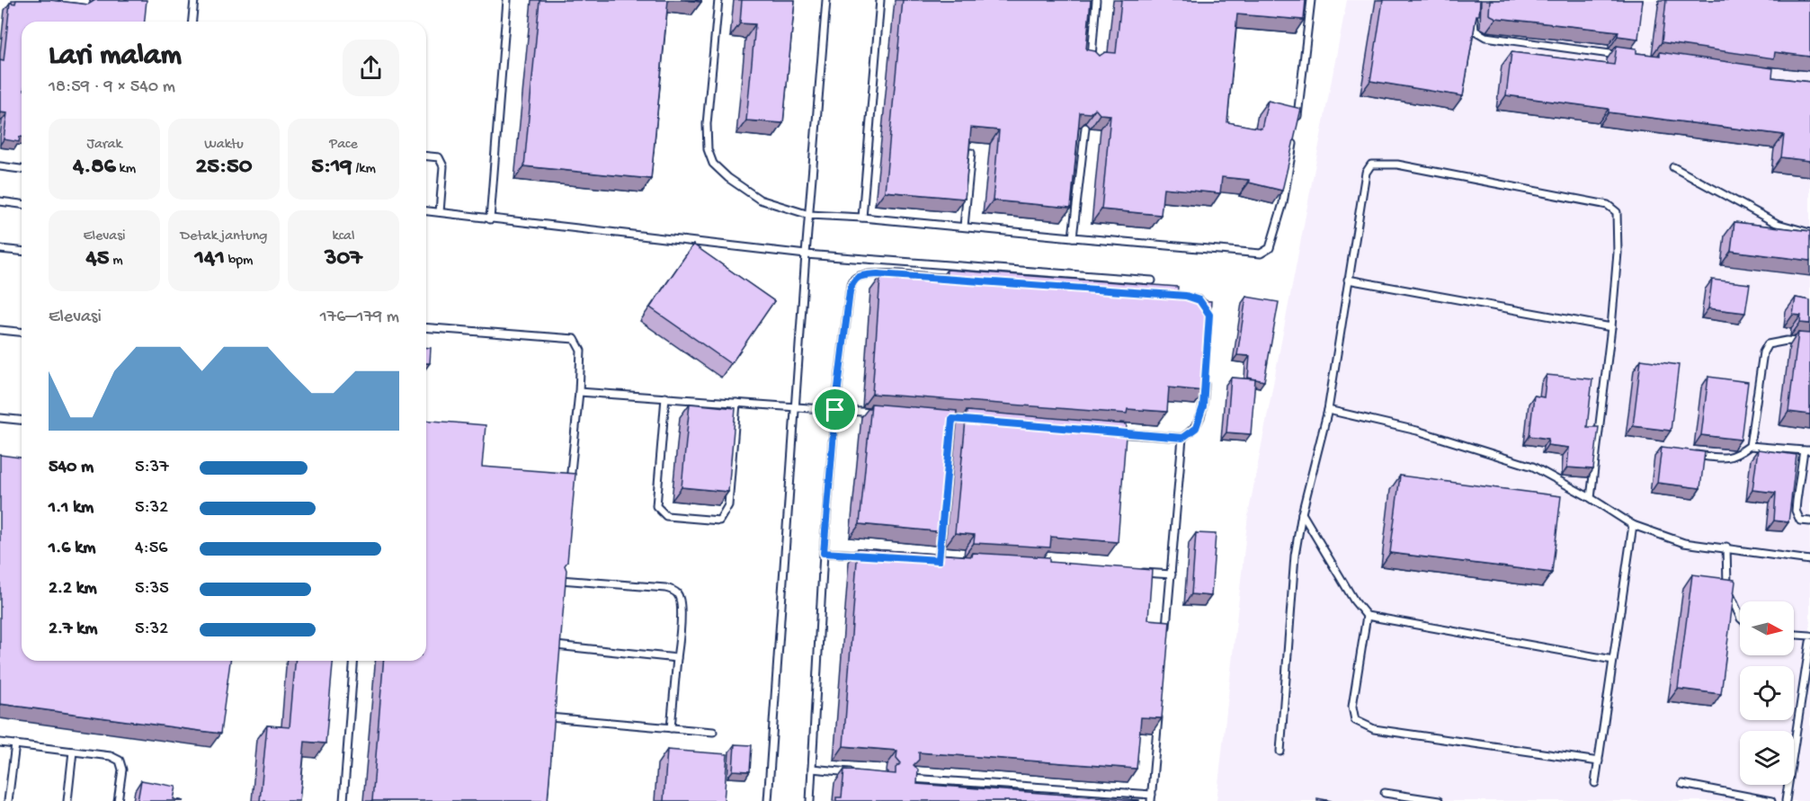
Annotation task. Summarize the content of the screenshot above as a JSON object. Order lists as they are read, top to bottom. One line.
{"north":"right","page":{"heading":["Lari malam","18:59 · 9 × 540 m"],"stats":[["Jarak","4.86 km"],["Waktu","25:50"],["Pace","5:19 /km"],["Elevasi","45 m"],["Detak jantung","141 bpm"],["kcal","307"]],"chart":["Elevasi","176–179 m"],"list":[{"name":"540 m","note":"5:37"},{"name":"1.1 km","note":"5:32"},{"name":"1.6 km","note":"4:56"},{"name":"2.2 km","note":"5:35"},{"name":"2.7 km","note":"5:32"}]}}
